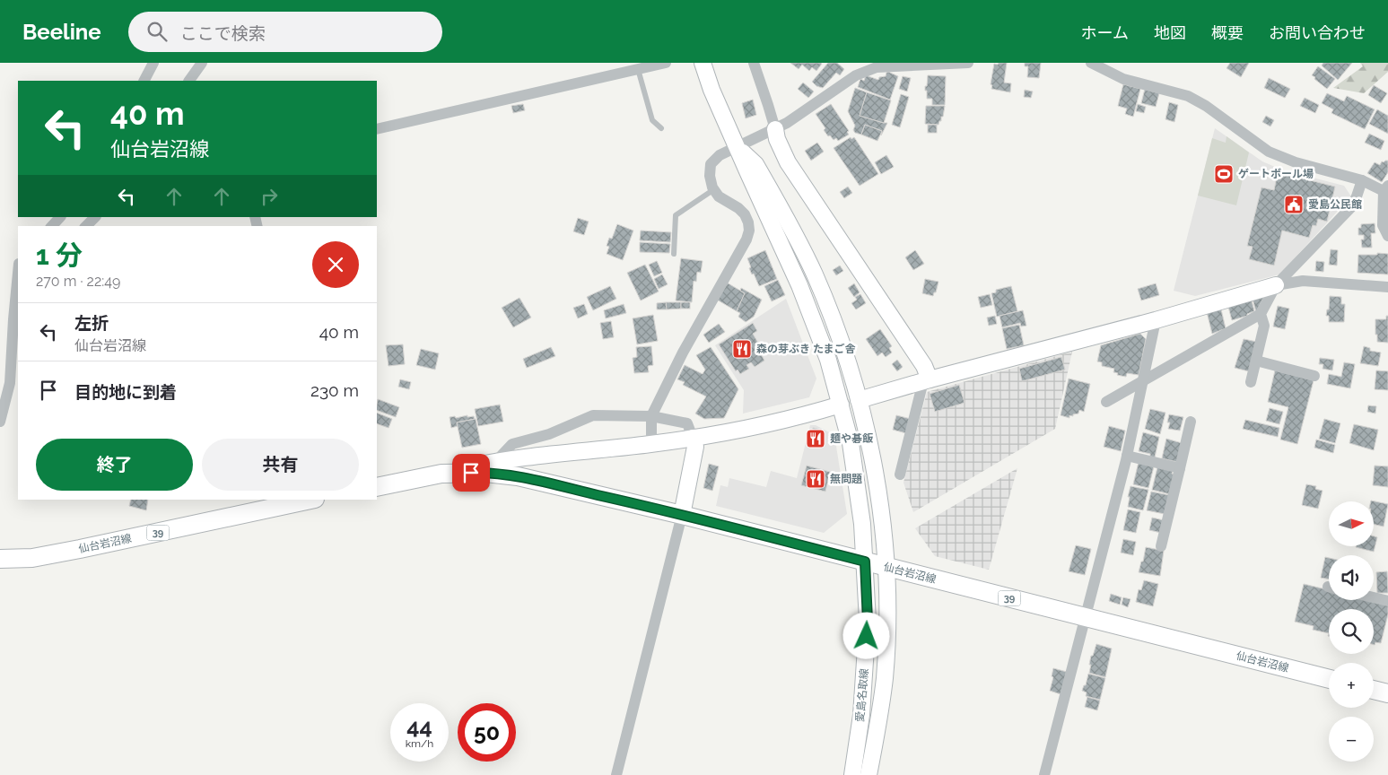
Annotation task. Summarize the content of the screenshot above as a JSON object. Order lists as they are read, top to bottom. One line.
{"streets":{"main road":["39","仙台岩沼線"],"street":["愛島名取線"]},"crossings":[["仙台岩沼線","愛島名取線"]],"places":{"sports":["ゲートボール場"],"public building":["愛島公民館"],"restaurant":["森の芽ぶき たまご舎","麺や碁飯","無問題"]},"north":"right","page":{"header":"Beeline","search":"ここで検索","nav":["ホーム","地図","概要","お問い合わせ"],"turn":["40 m","仙台岩沼線"],"heading":["1 分","270 m · 22:49"],"list":[{"name":"左折","note":"仙台岩沼線","value":"40 m"},{"name":"目的地に到着","value":"230 m"}],"buttons":["終了","共有"],"map_buttons":["+","−"],"speed":"44 km/h","limit":"50"}}
